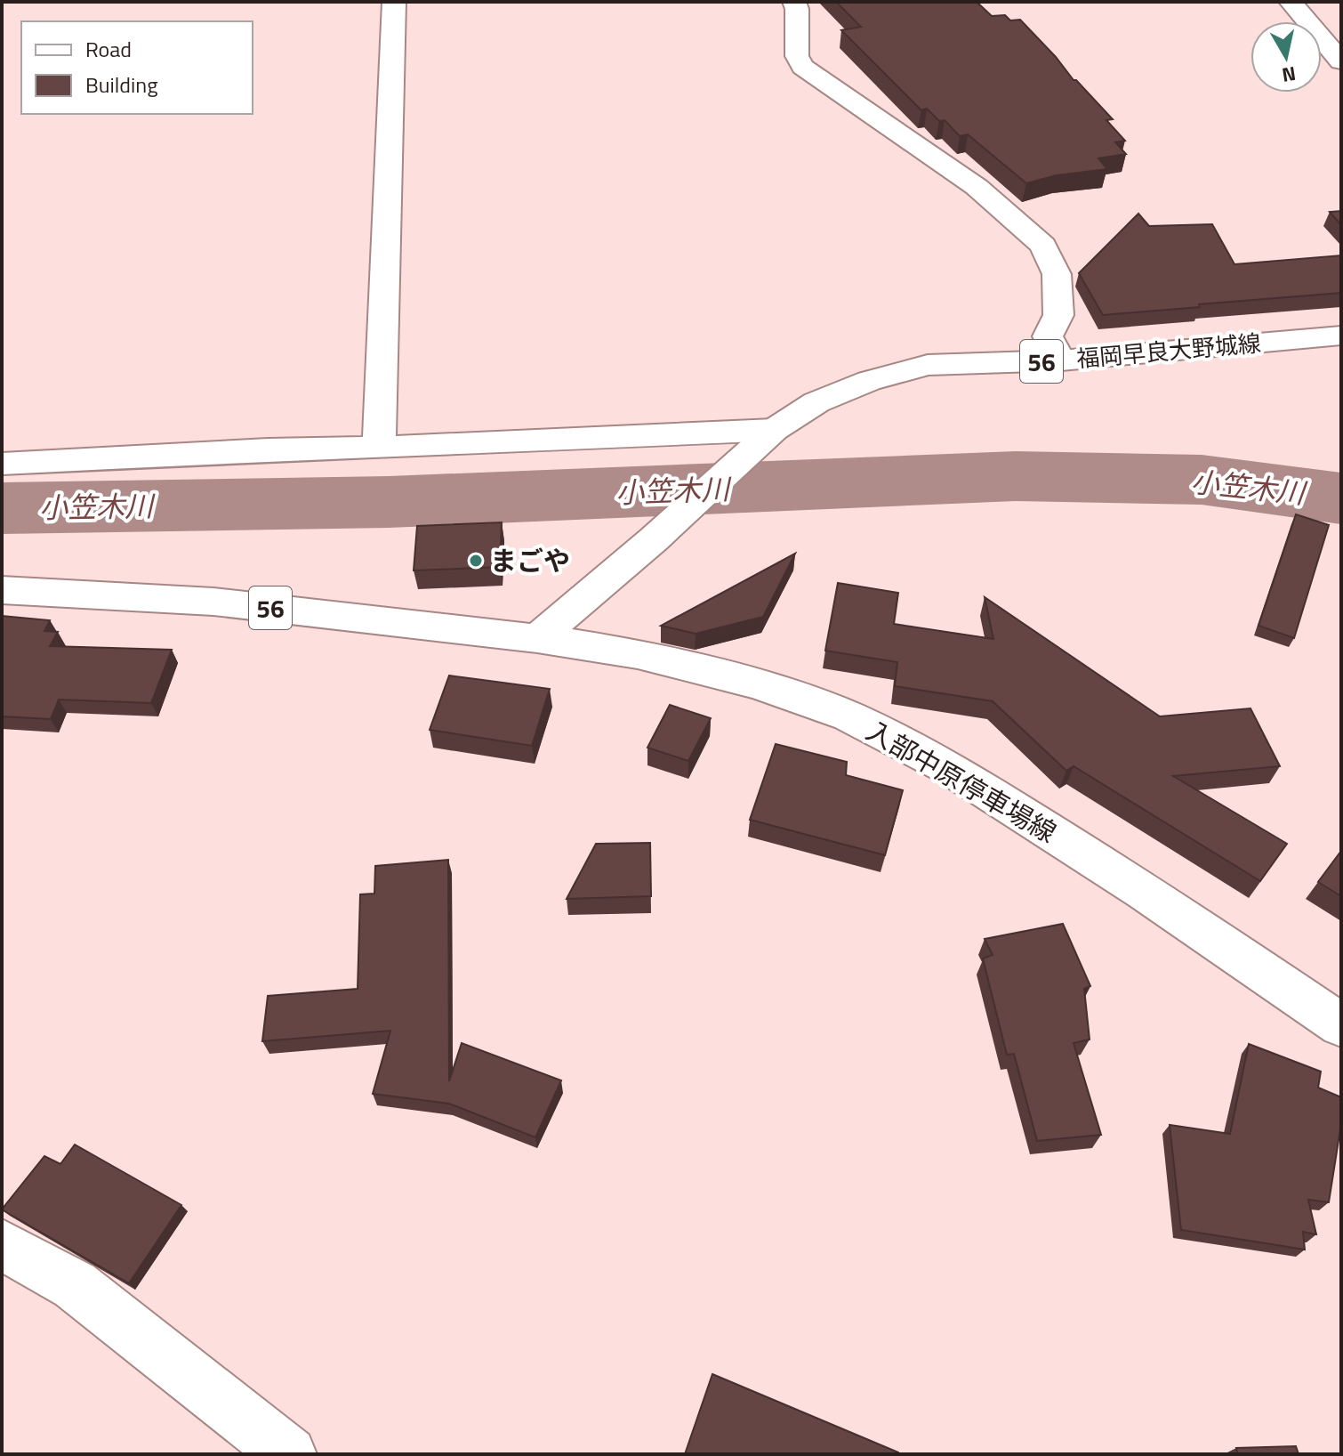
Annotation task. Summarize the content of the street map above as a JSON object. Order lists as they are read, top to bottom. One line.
{"streets":{"street":["福岡早良大野城線","56","入部中原停車場線"]},"crossings":[["福岡早良大野城線","56"],["56","入部中原停車場線"]],"water":["小笠木川"],"places":["まごや"],"legend":["Road","Building"],"north":"bottom"}
